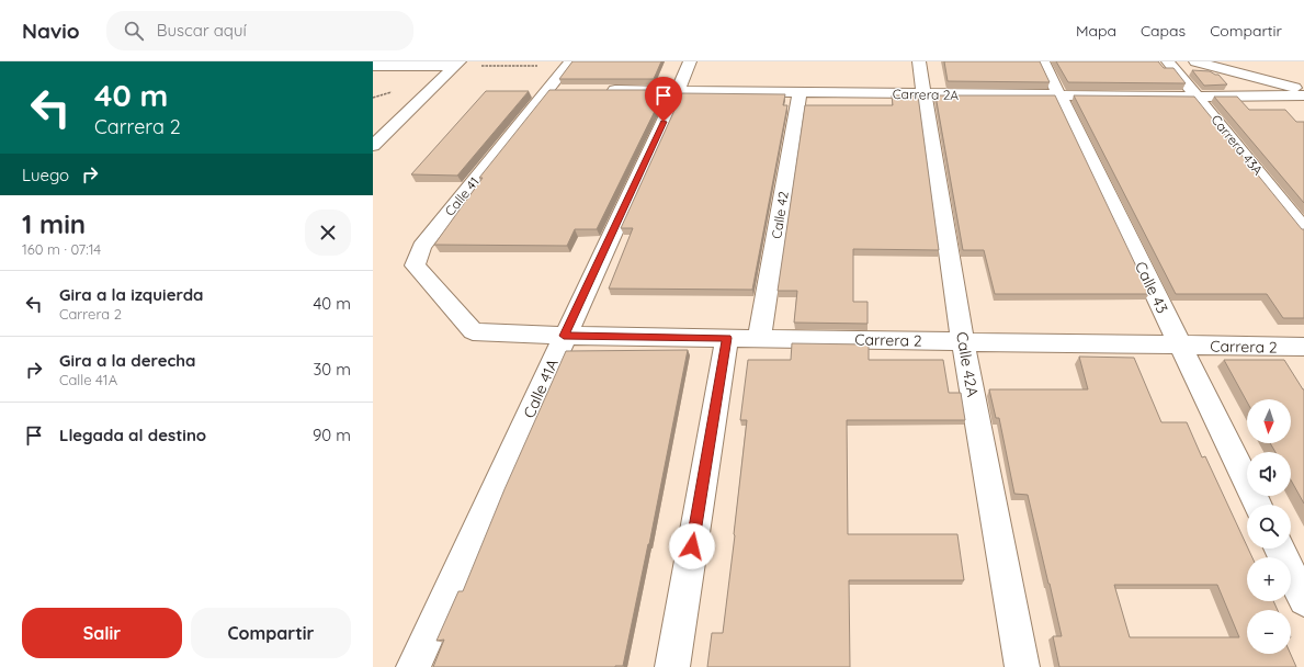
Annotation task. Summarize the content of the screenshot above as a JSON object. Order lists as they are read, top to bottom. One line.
{"streets":{"street":["Carrera 2A","Carrera 43A","Calle 41","Calle 42","Calle 43","Carrera 2","Calle 42A","Calle 41A"]},"crossings":[["Carrera 2A","Carrera 43A"],["Carrera 2A","Calle 42"],["Carrera 2A","Calle 43"],["Carrera 2A","Calle 42A"],["Carrera 2A","Calle 41A"],["Calle 41","Carrera 2"],["Calle 42","Carrera 2"],["Calle 43","Carrera 2"],["Carrera 2","Calle 42A"],["Carrera 2","Calle 41A"]],"north":"bottom","page":{"header":"Navio","search":"Buscar aquí","nav":["Mapa","Capas","Compartir"],"turn":["40 m","Carrera 2"],"then":"Luego","heading":["1 min","160 m · 07:14"],"list":[{"name":"Gira a la izquierda","note":"Carrera 2","value":"40 m"},{"name":"Gira a la derecha","note":"Calle 41A","value":"30 m"},{"name":"Llegada al destino","value":"90 m"}],"map_buttons":["+","−"],"buttons":["Salir","Compartir"]}}
